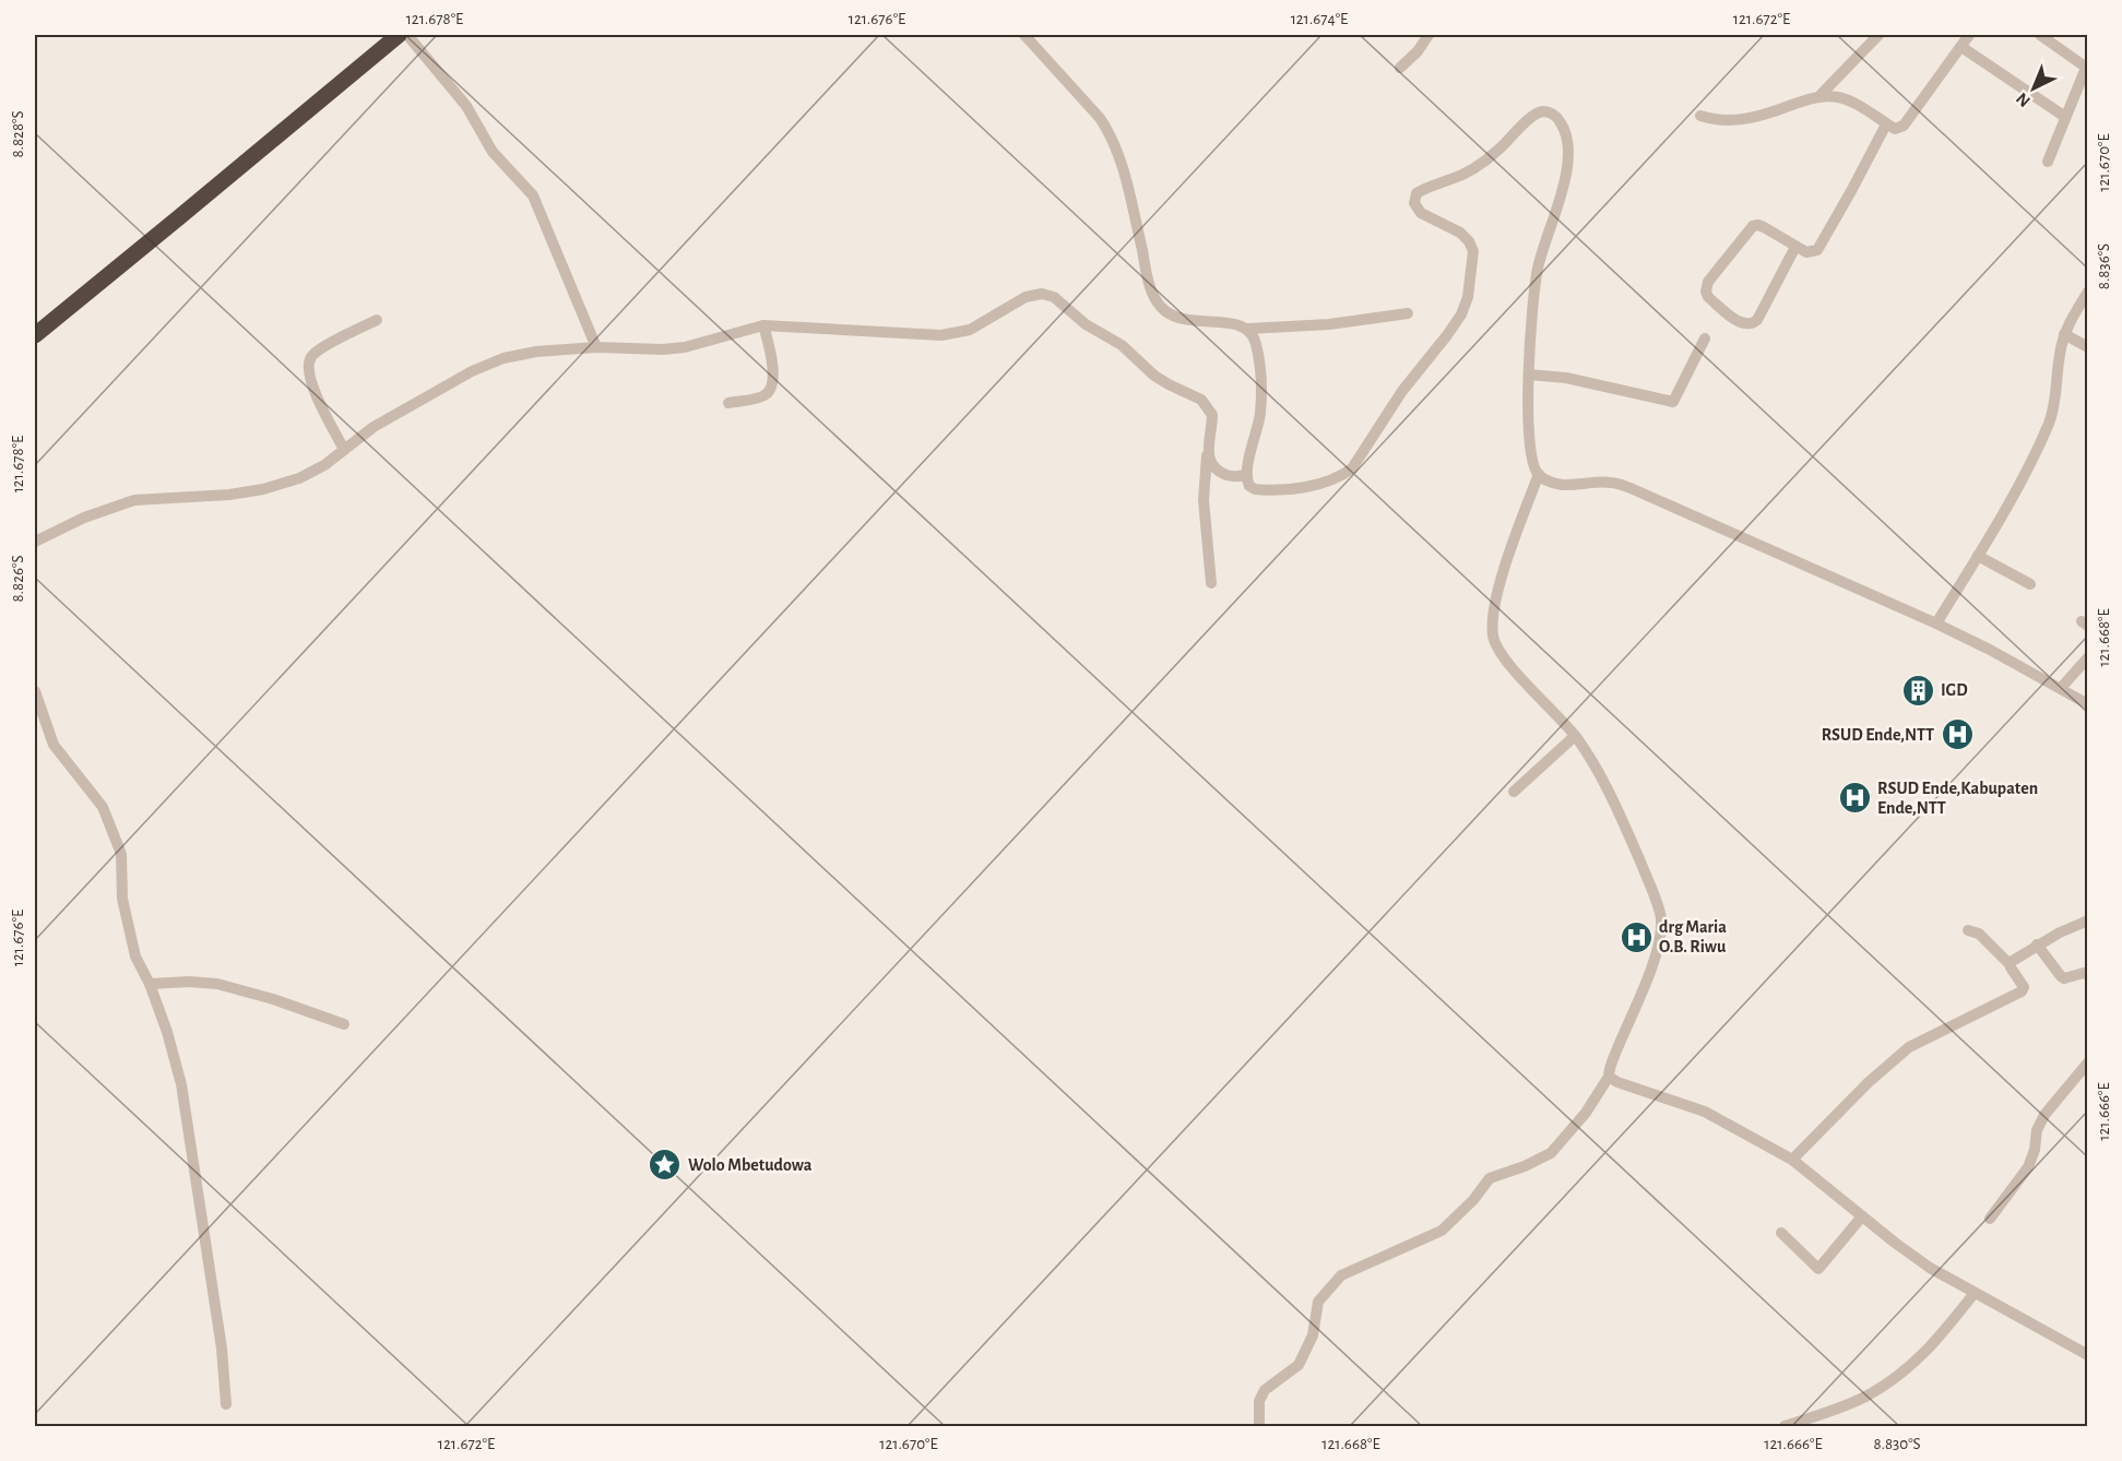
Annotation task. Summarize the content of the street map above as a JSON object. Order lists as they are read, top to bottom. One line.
{"places":{"building":["IGD"],"hospital":["RSUD Ende,NTT","RSUD Ende,Kabupaten Ende,NTT","drg Maria O.B. Riwu"],"place":["Wolo Mbetudowa"]},"north":"bottom left","coordinates":["121.678°E","121.676°E","121.674°E","121.672°E","8.828°S","121.670°E","8.836°S","8.826°S","121.668°E","121.666°E","8.830°S"]}
